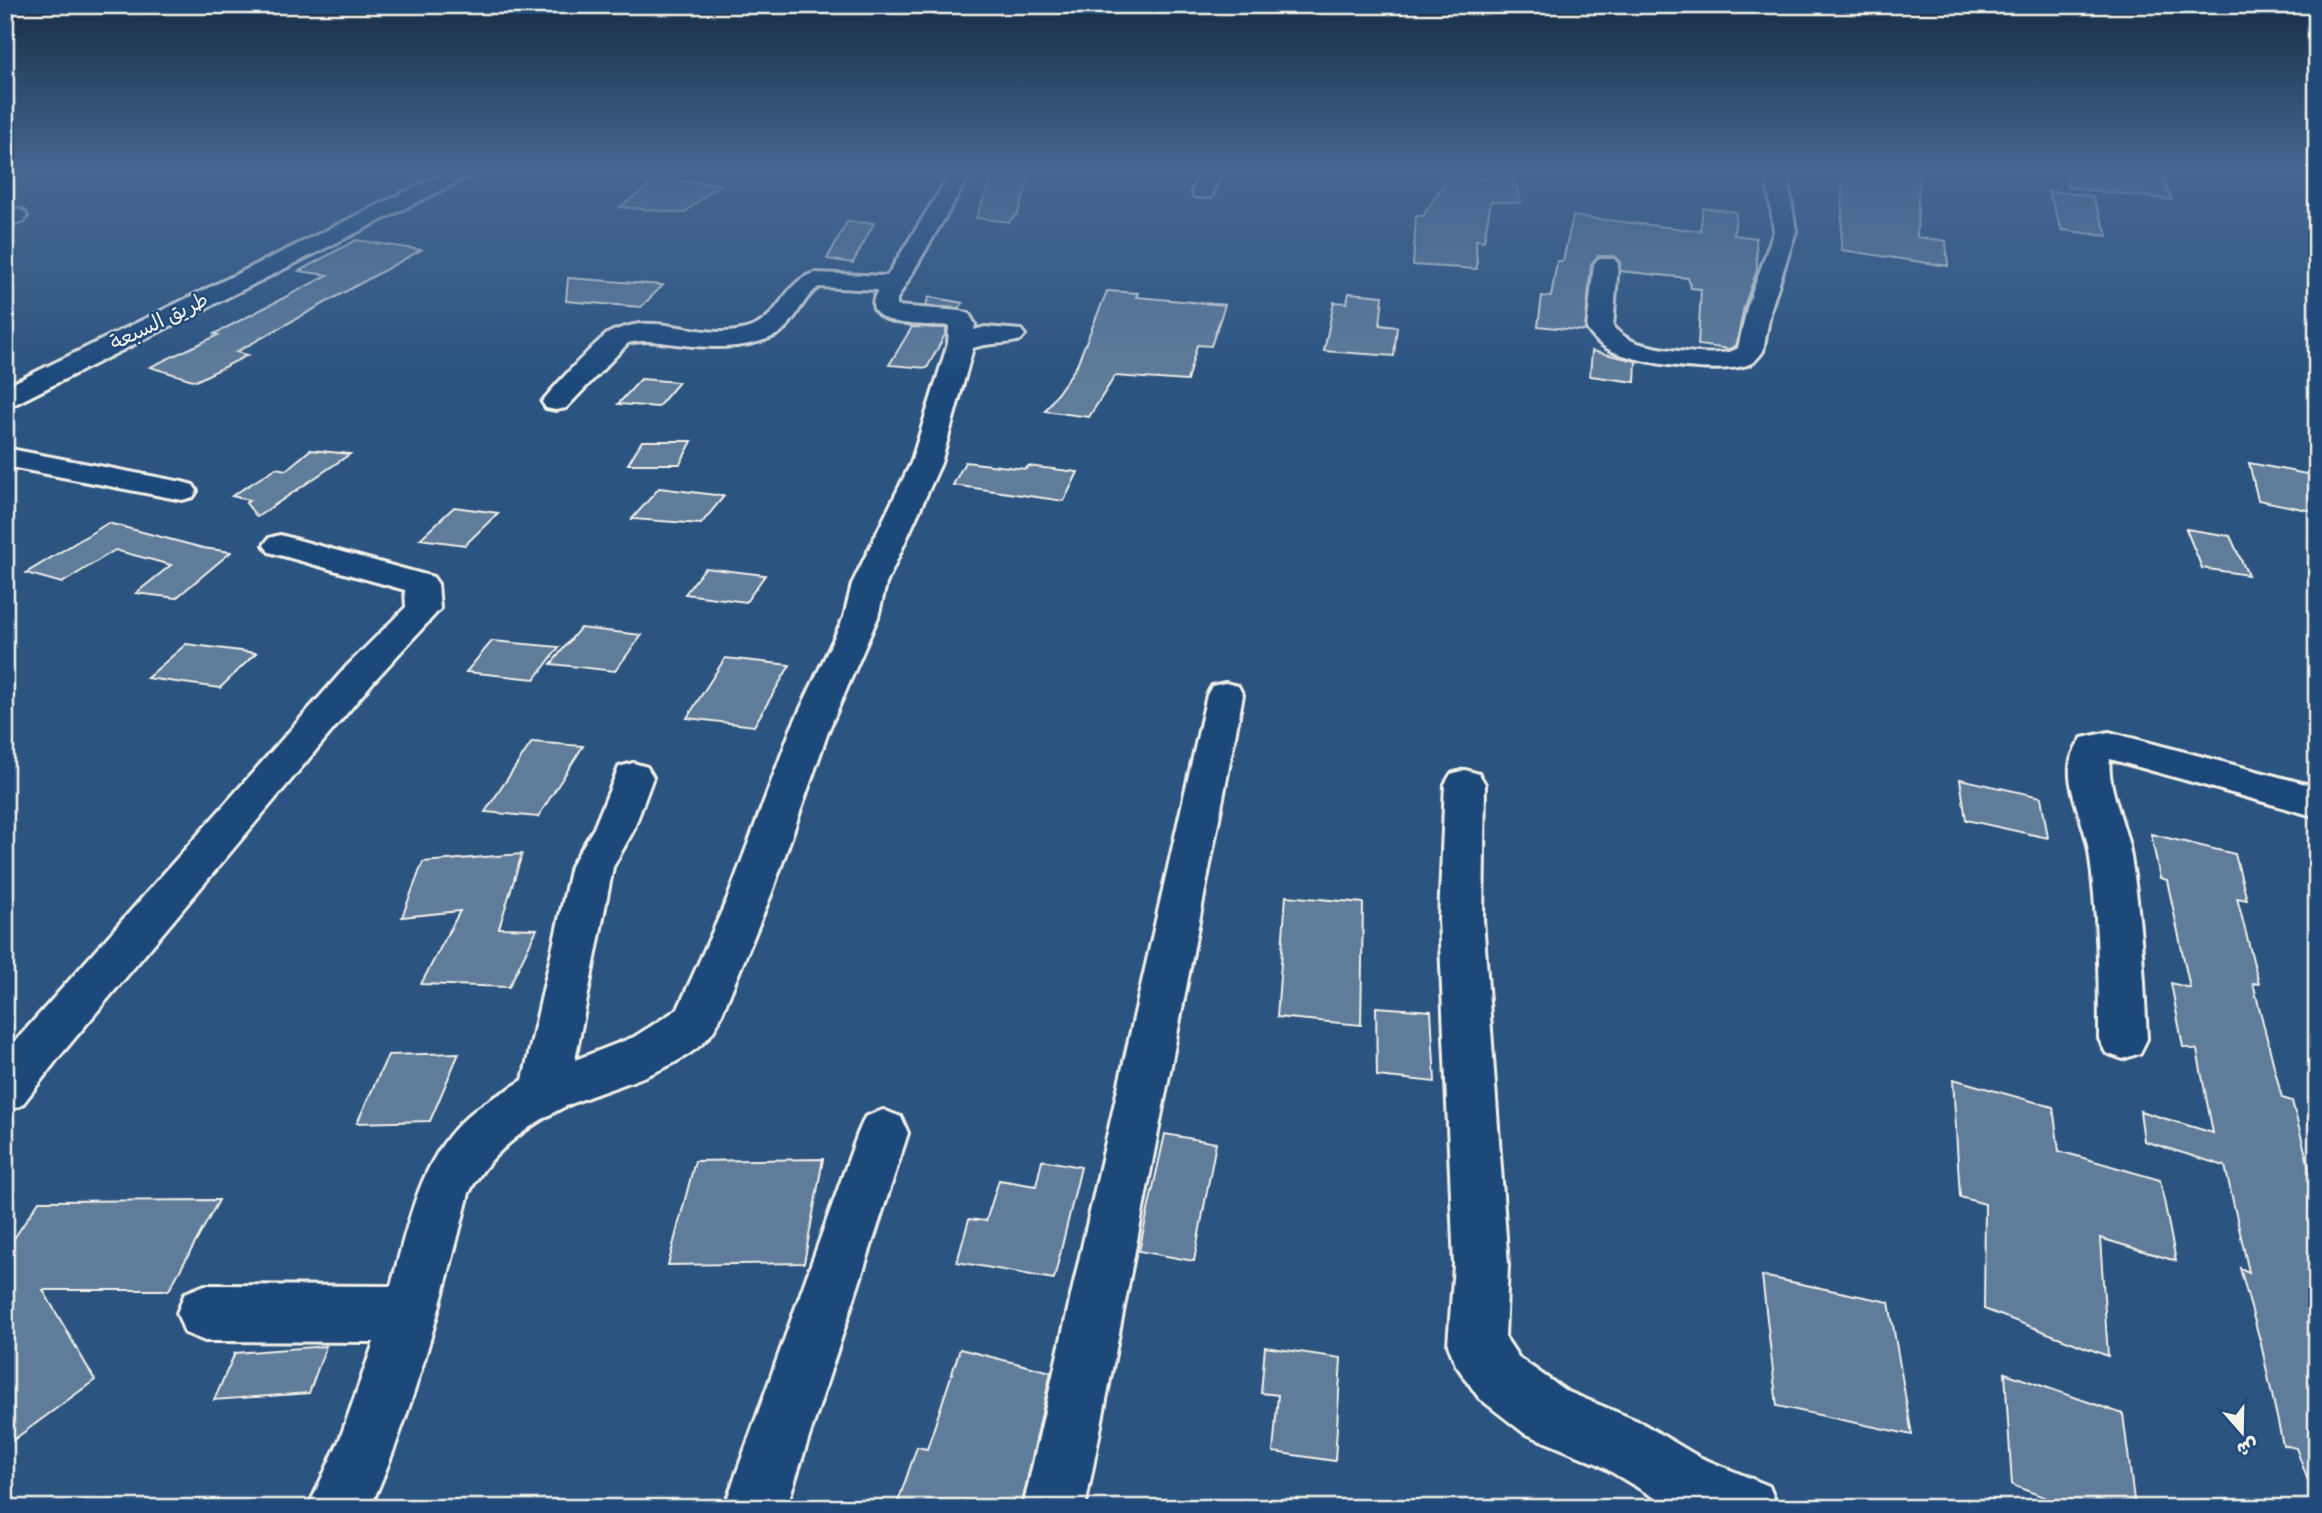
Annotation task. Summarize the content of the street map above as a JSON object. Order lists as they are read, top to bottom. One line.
{"streets":{"street":["طريق السبعة"]},"north":"bottom"}
